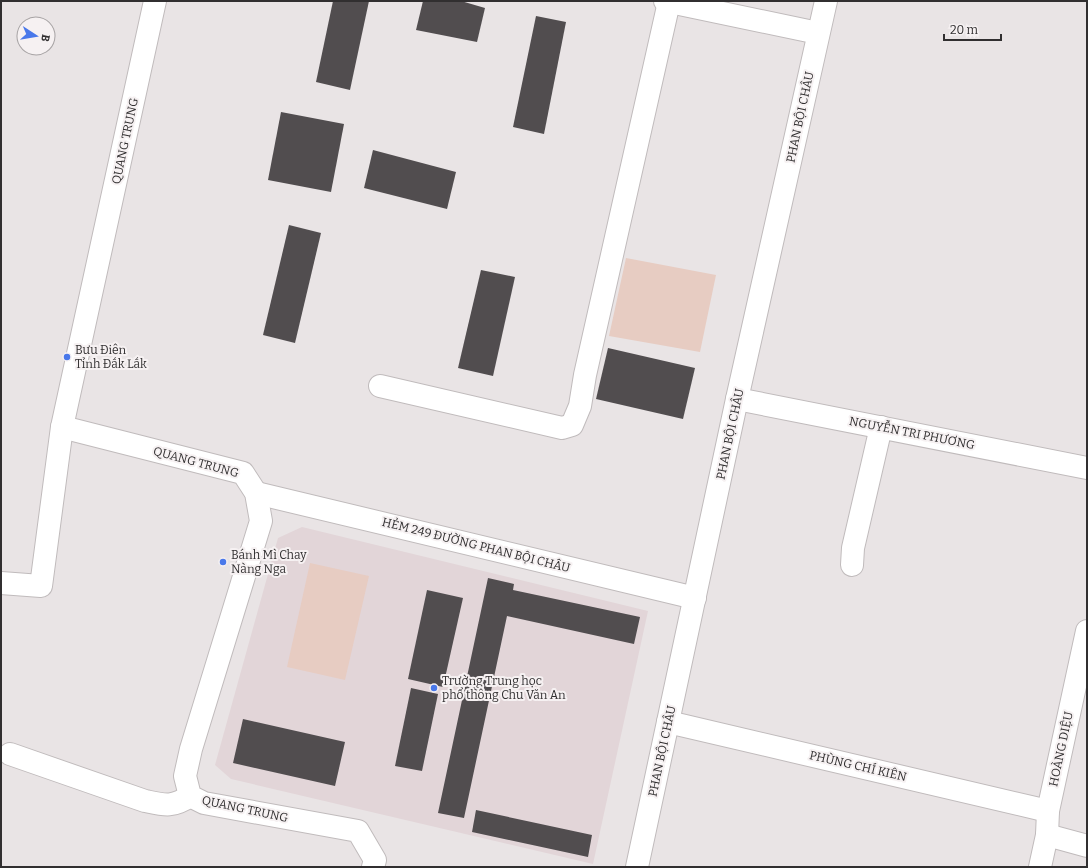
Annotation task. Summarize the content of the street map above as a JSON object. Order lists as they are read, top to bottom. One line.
{"streets":{"street":["PHAN BỘI CHÂU","QUANG TRUNG","NGUYỄN TRI PHƯƠNG","HẺM 249 ĐƯỜNG PHAN BỘI CHÂU","HOÀNG DIỆU","PHÙNG CHÍ KIÊN"]},"crossings":[["PHAN BỘI CHÂU","NGUYỄN TRI PHƯƠNG"],["PHAN BỘI CHÂU","HẺM 249 ĐƯỜNG PHAN BỘI CHÂU"],["PHAN BỘI CHÂU","PHÙNG CHÍ KIÊN"],["QUANG TRUNG","HẺM 249 ĐƯỜNG PHAN BỘI CHÂU"],["HOÀNG DIỆU","PHÙNG CHÍ KIÊN"]],"places":["Bưu Điện Tỉnh Đắk Lắk","Bánh Mì Chay Nàng Nga","Trường Trung học phổ thông Chu Văn An"],"scale_bar":"20 m","north":"right"}
